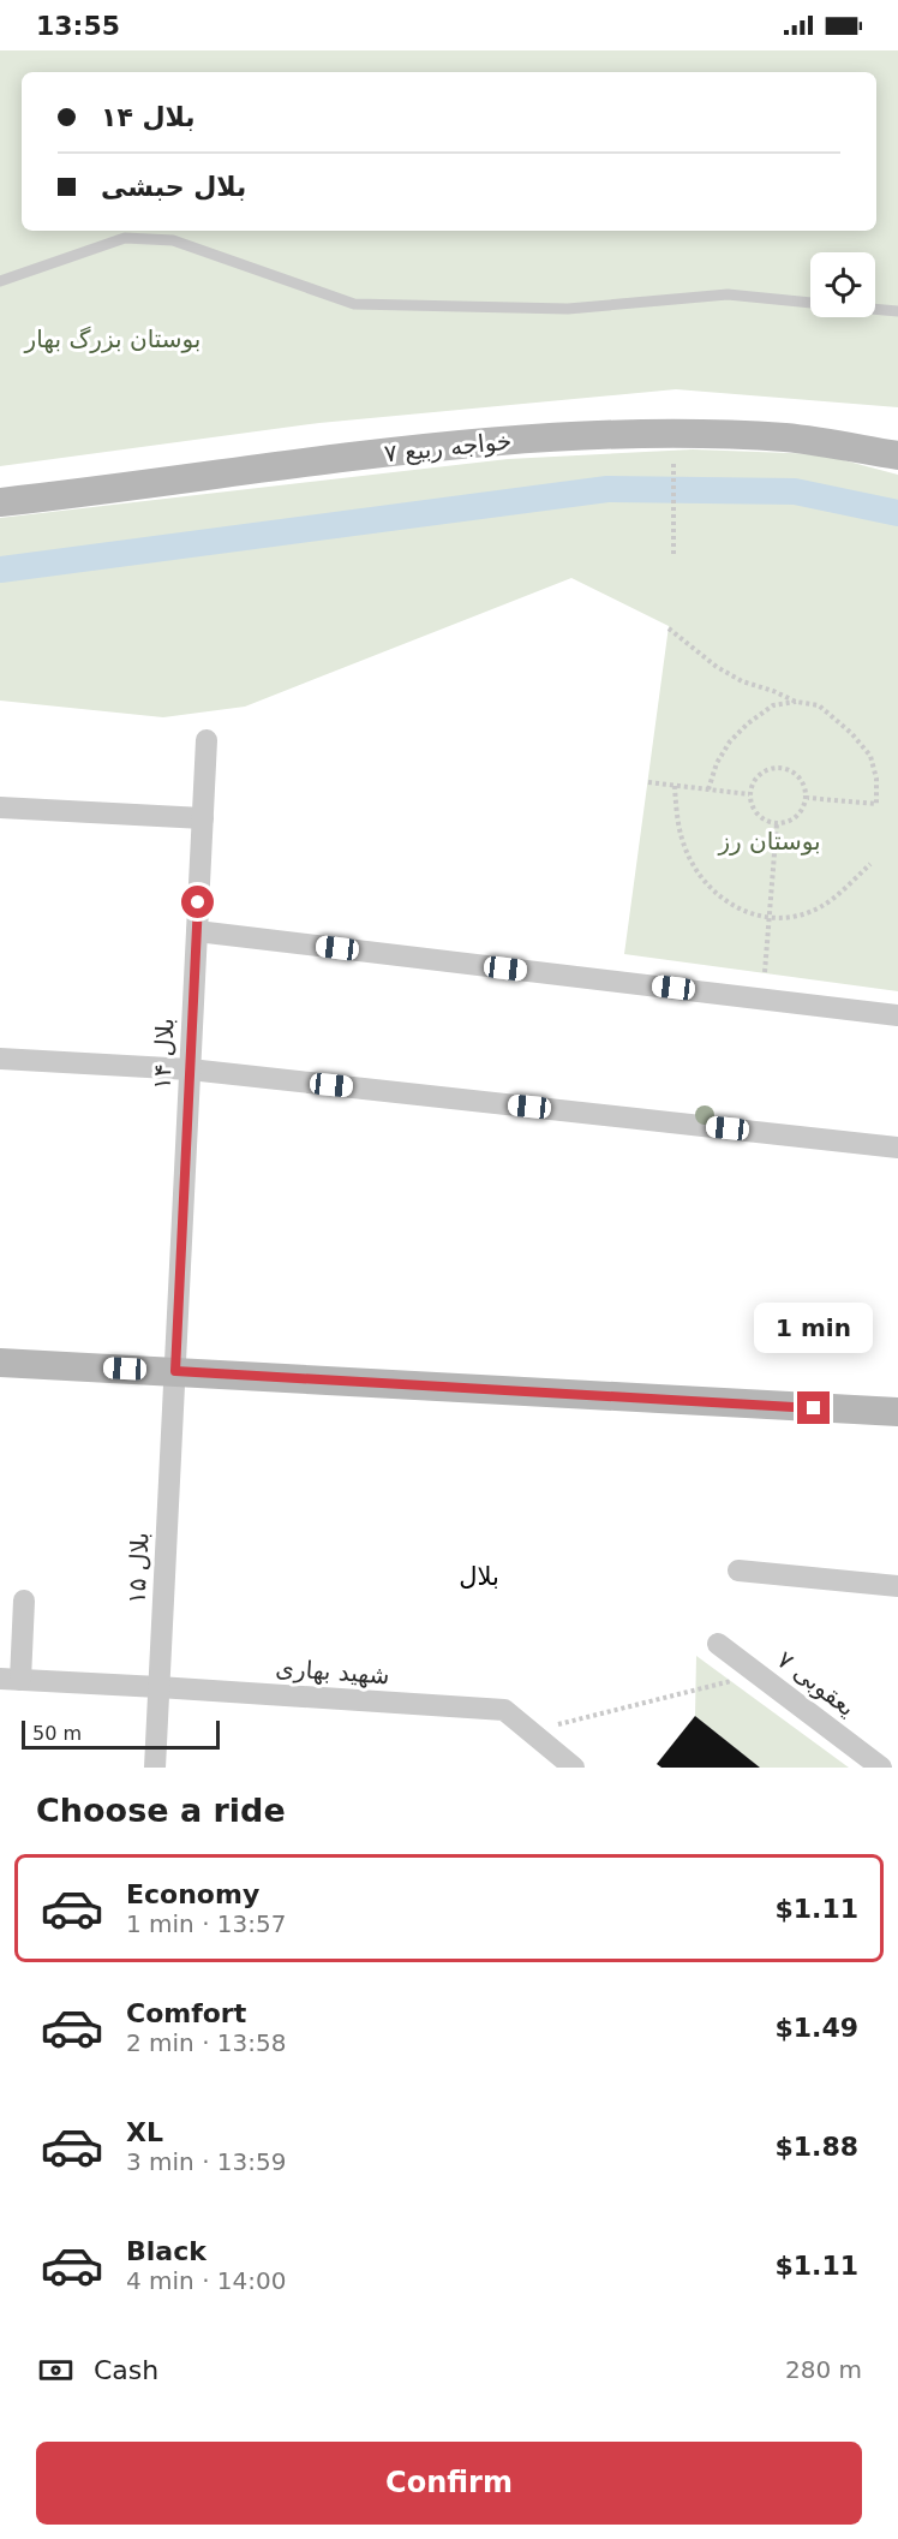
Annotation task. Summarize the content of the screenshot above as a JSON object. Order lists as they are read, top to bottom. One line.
{"streets":{"street":["خواجه ربیع ۷","بلال ۱۴","بلال ۱۵","شهید بهاری","یعقوبی ۷"]},"crossings":[["بلال ۱۴","بلال ۱۵"],["بلال ۱۵","شهید بهاری"]],"districts":["بلال"],"parks":["بوستان بزرگ بهار","بوستان رز"],"scale_bar":"50 m","page":{"status":"13:55","banner":["بلال ۱۴","بلال حبشی"],"bubble":"1 min","scale":"50 m","heading":"Choose a ride","list":[{"name":"Economy","note":"1 min · 13:57","value":"$1.11"},{"name":"Comfort","note":"2 min · 13:58","value":"$1.49"},{"name":"XL","note":"3 min · 13:59","value":"$1.88"},{"name":"Black","note":"4 min · 14:00","value":"$1.11"}],"pay":["Cash","280 m"],"buttons":"Confirm"}}
